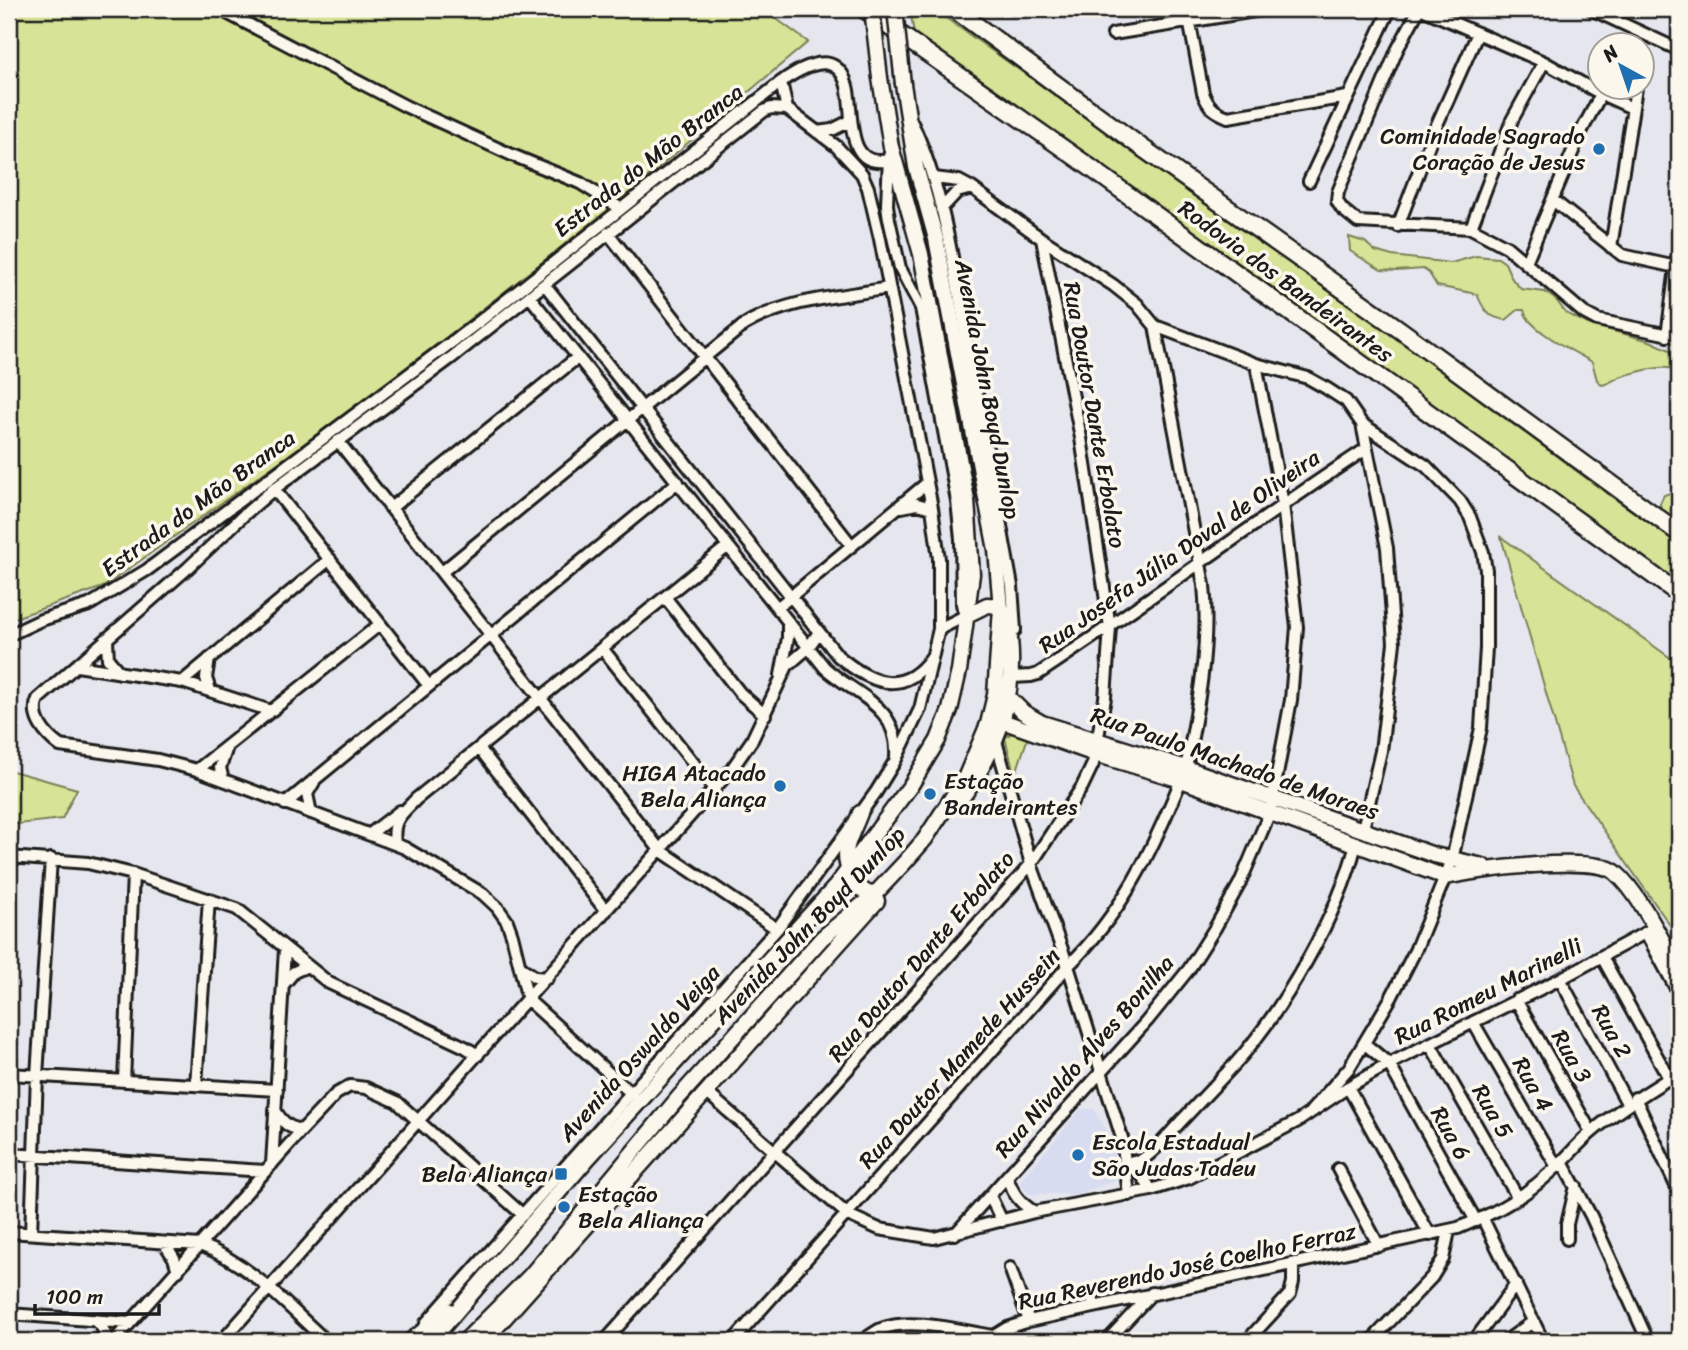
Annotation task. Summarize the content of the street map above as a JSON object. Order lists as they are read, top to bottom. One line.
{"streets":{"highway":["Rodovia dos Bandeirantes"],"main road":["Avenida John Boyd Dunlop","Rua Paulo Machado de Moraes"],"street":["Estrada do Mão Branca","Rua Doutor Dante Erbolato","Rua Josefa Júlia Doval de Oliveira","Rua Romeu Marinelli","Rua 2","Avenida Oswaldo Veiga","Rua Nivaldo Alves Bonilha","Rua 3","Rua Doutor Mamede Hussein","Rua 4","Rua 5","Rua 6","Rua Reverendo José Coelho Ferraz"]},"crossings":[["Estrada do Mão Branca","Avenida John Boyd Dunlop"],["Estrada do Mão Branca","Avenida Oswaldo Veiga"],["Rua Doutor Dante Erbolato","Rua Josefa Júlia Doval de Oliveira"],["Rua Doutor Dante Erbolato","Rua Paulo Machado de Moraes"],["Rua Doutor Dante Erbolato","Rua Romeu Marinelli"],["Rua Josefa Júlia Doval de Oliveira","Rua Nivaldo Alves Bonilha"],["Rua Josefa Júlia Doval de Oliveira","Rua Doutor Mamede Hussein"],["Rua Paulo Machado de Moraes","Rua Romeu Marinelli"],["Rua Paulo Machado de Moraes","Rua Nivaldo Alves Bonilha"],["Rua Paulo Machado de Moraes","Rua Doutor Mamede Hussein"],["Rua Romeu Marinelli","Rua 2"],["Rua Romeu Marinelli","Rua Nivaldo Alves Bonilha"],["Rua Romeu Marinelli","Rua 3"],["Rua Romeu Marinelli","Rua Doutor Mamede Hussein"],["Rua Romeu Marinelli","Rua 4"],["Rua Romeu Marinelli","Rua 5"],["Rua Romeu Marinelli","Rua 6"],["Rua 2","Rua Reverendo José Coelho Ferraz"],["Rua 3","Rua Reverendo José Coelho Ferraz"],["Rua 4","Rua Reverendo José Coelho Ferraz"],["Rua 5","Rua Reverendo José Coelho Ferraz"],["Rua 6","Rua Reverendo José Coelho Ferraz"]],"places":{"other":["Cominidade Sagrado Coração de Jesus","HIGA Atacado Bela Aliança","Estação Bandeirantes","Escola Estadual São Judas Tadeu","Estação Bela Aliança"],"transit":["Bela Aliança"]},"scale_bar":"100 m","north":"top left"}
